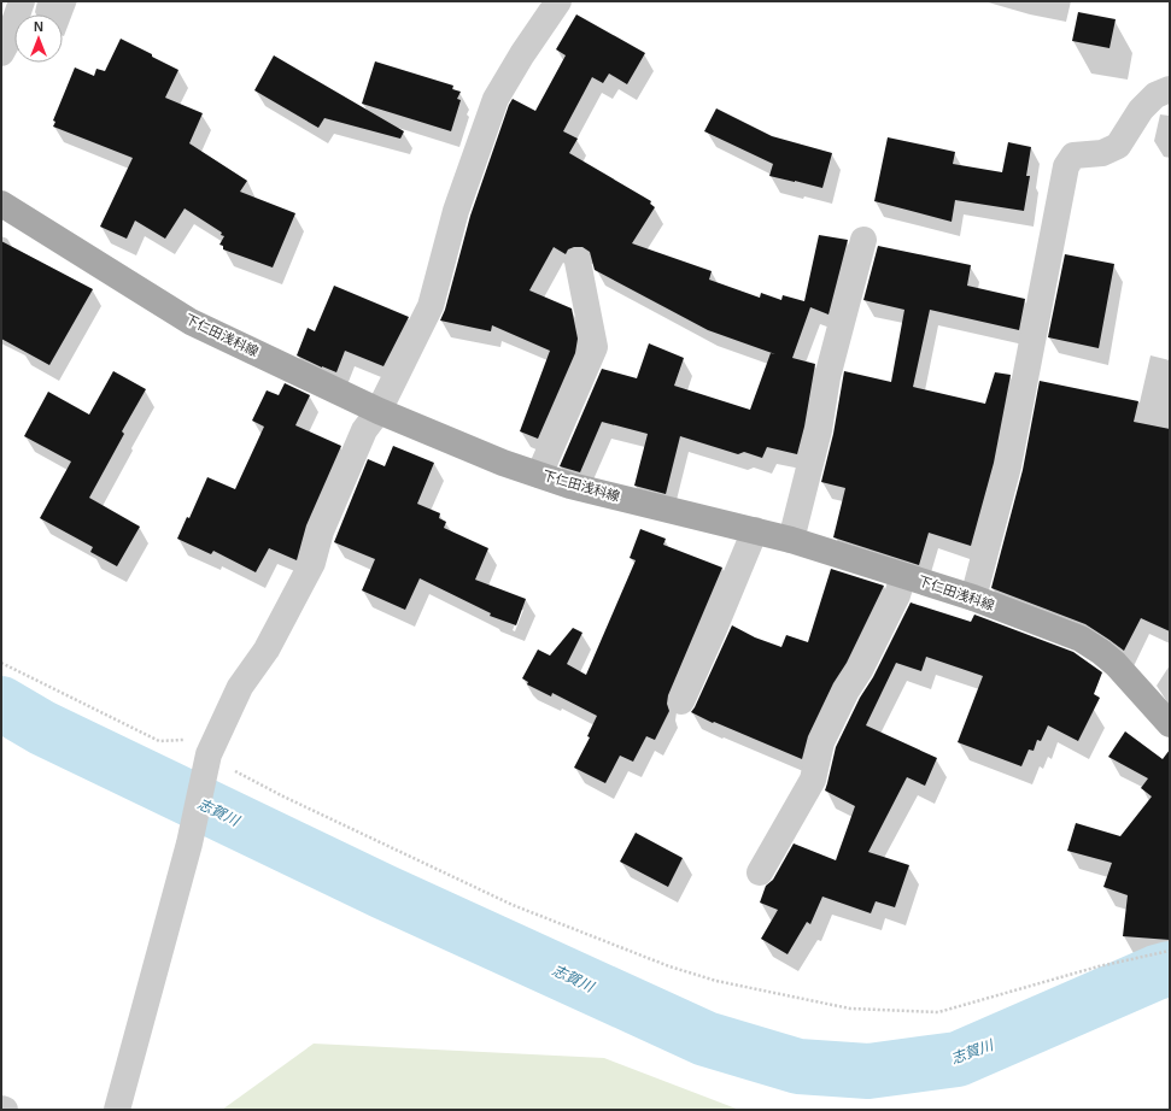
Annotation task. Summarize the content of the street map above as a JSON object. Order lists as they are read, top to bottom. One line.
{"streets":{"main road":["下仁田浅科線"]},"water":["志賀川"],"north":"top"}
